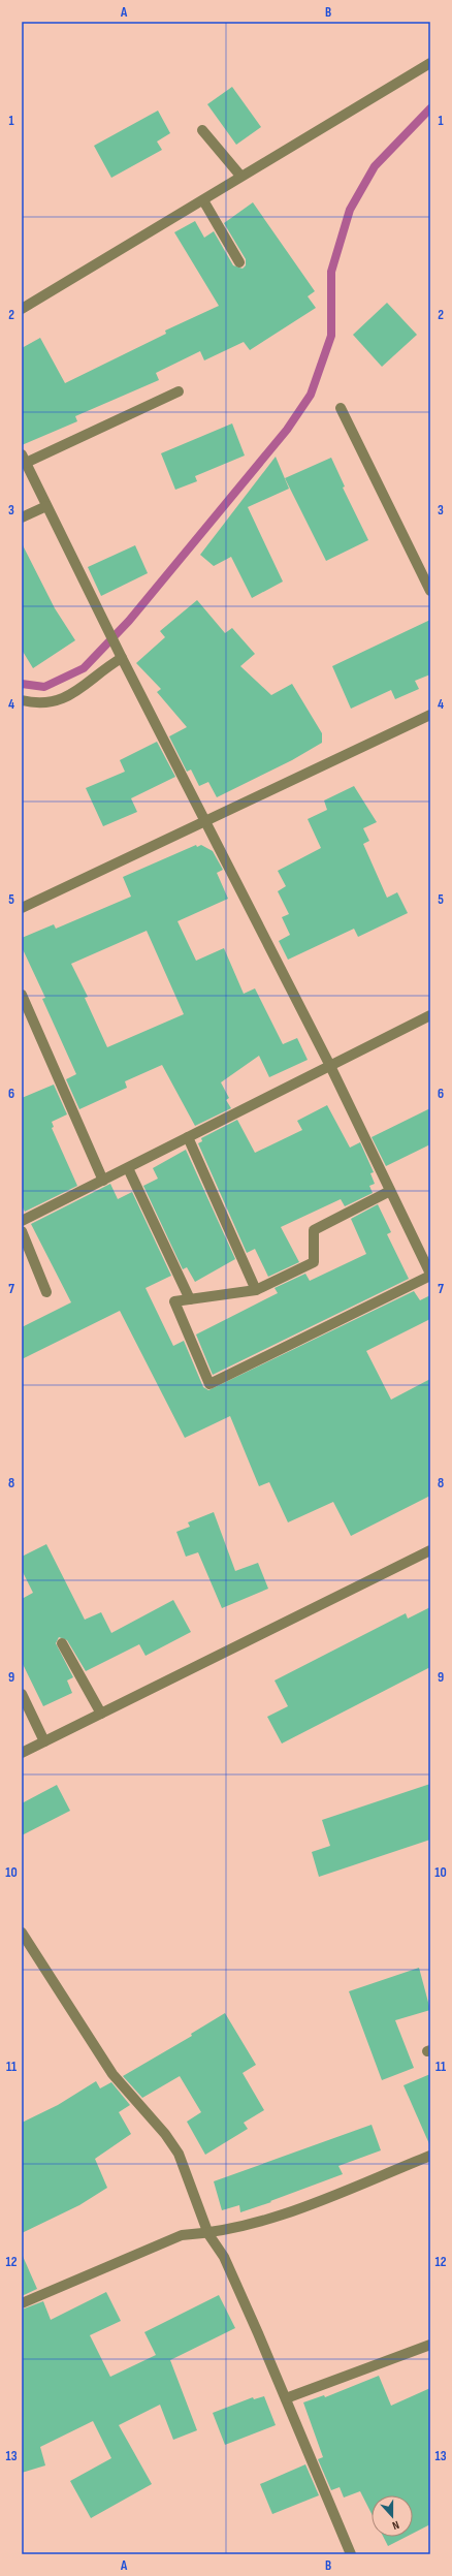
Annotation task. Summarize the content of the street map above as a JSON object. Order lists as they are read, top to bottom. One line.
{"north":"bottom","grid":{"columns":["A","B"],"rows":["1","2","3","4","5","6","7","8","9","10","11","12","13"]}}
